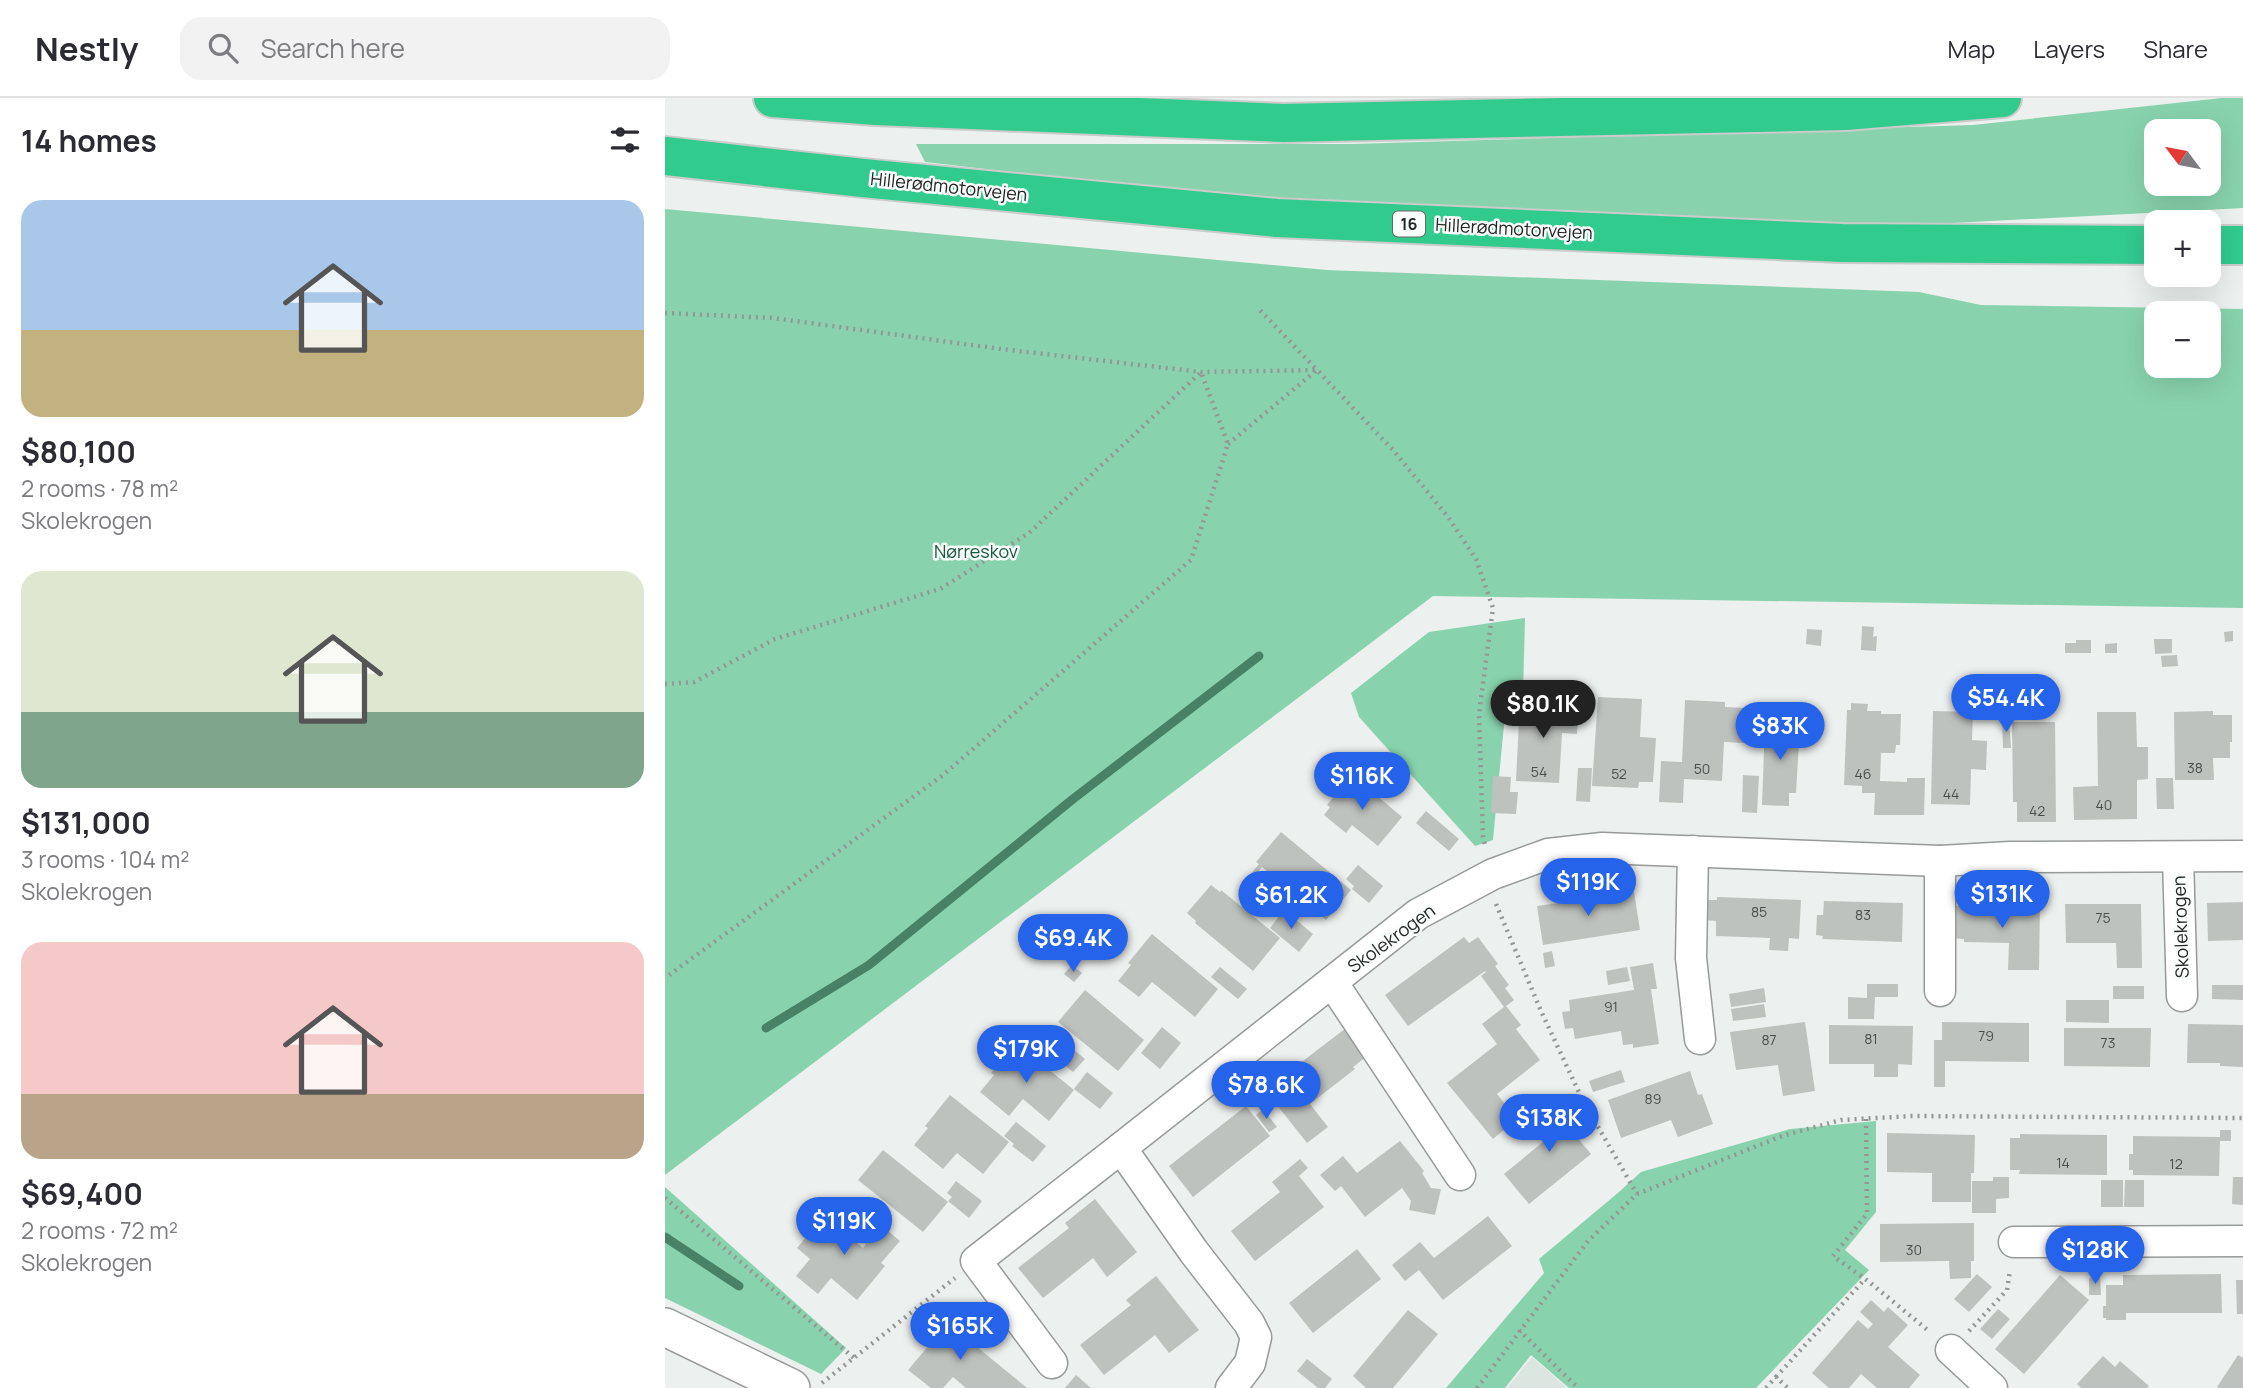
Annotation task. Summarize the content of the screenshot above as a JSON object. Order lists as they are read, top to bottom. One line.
{"streets":{"highway":["Hillerødmotorvejen","16"],"street":["Skolekrogen"]},"parks":["Nørreskov"],"house_numbers":["38","50","54","52","46","44","40","42","85","83","75","91","79","81","87","73","89","14","12","30"],"north":"top left","page":{"header":"Nestly","search":"Search here","nav":["Map","Layers","Share"],"heading":"14 homes","map_buttons":["+","−"],"list":[{"name":"$80,100","note":"2 rooms · 78 m² · Skolekrogen"},{"name":"$131,000","note":"3 rooms · 104 m² · Skolekrogen"},{"name":"$69,400","note":"2 rooms · 72 m² · Skolekrogen"}],"price":["$54.4K","$80.1K","$83K","$116K","$119K","$131K","$61.2K","$69.4K","$179K","$78.6K","$138K","$119K","$128K","$165K"]}}
